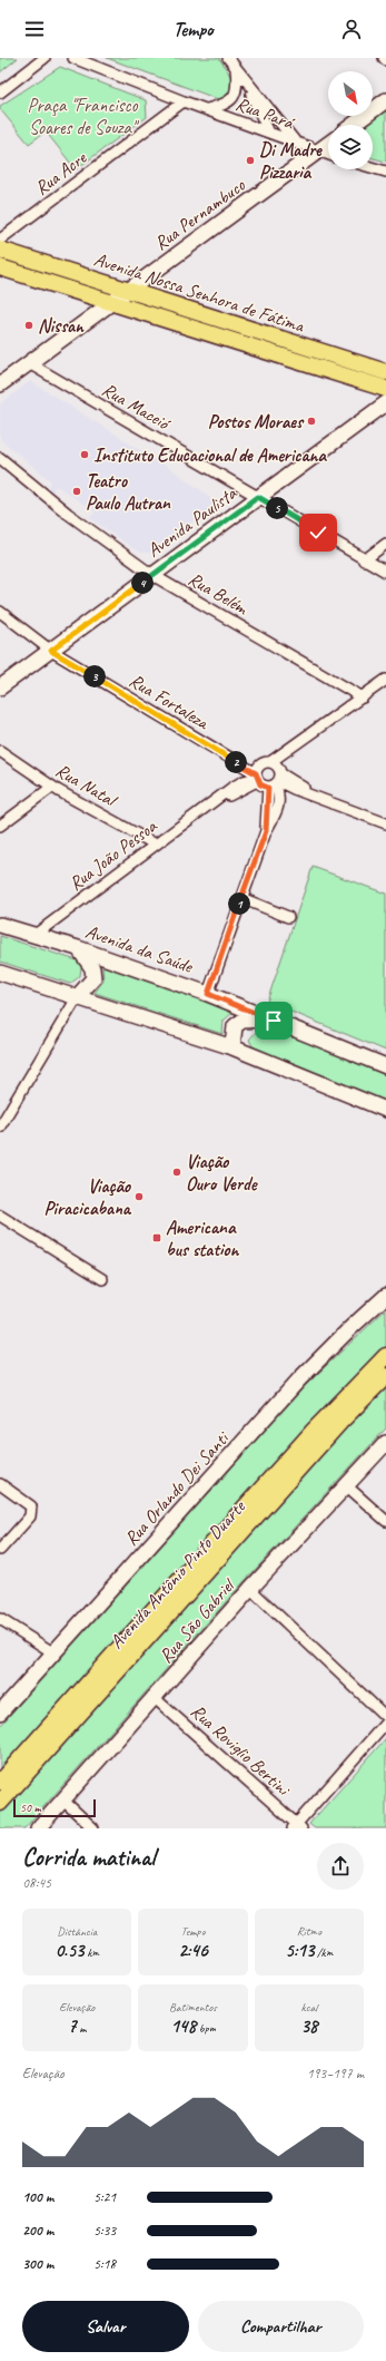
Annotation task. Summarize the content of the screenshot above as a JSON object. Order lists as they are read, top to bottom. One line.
{"streets":{"main road":["Rua Pernambuco","Avenida Nossa Senhora de Fátima","Avenida Paulista","Avenida da Saúde","Rua Orlando Dei Santi","Avenida Antônio Pinto Duarte","Rua São Gabriel"],"street":["Rua Pará","Rua Acre","Rua Maceió","Rua Belém","Rua Fortaleza","Rua Natal","Rua João Pessoa","Rua Roviglio Bertini"]},"crossings":[["Rua Pará","Rua Acre"],["Rua Pará","Rua Pernambuco"],["Rua Pernambuco","Avenida Nossa Senhora de Fátima"],["Rua Pernambuco","Rua Maceió"],["Rua Maceió","Avenida Paulista"],["Avenida Paulista","Rua Belém"],["Avenida Paulista","Rua Fortaleza"],["Rua Fortaleza","Rua João Pessoa"],["Rua Natal","Rua João Pessoa"],["Rua João Pessoa","Avenida da Saúde"],["Rua São Gabriel","Rua Roviglio Bertini"]],"parks":["Praça \"Francisco Soares de Souza\""],"places":{"other":["Di Madre Pizzaria","Nissan","Postos Moraes","Instituto Educacional de Americana","Teatro Paulo Autran","Viação Ouro Verde","Viação Piracicabana"],"transit":["Americana bus station"]},"scale_bar":"50 m","north":"bottom right","page":{"header":"Tempo","pins":["5","4","3","2","1"],"scale":"50 m","heading":["Corrida matinal","08:45"],"stats":[["Distância","0.53 km"],["Tempo","2:46"],["Ritmo","5:13 /km"],["Elevação","7 m"],["Batimentos","148 bpm"],["kcal","38"]],"chart":["Elevação","193–197 m"],"list":[{"name":"100 m","note":"5:21"},{"name":"200 m","note":"5:33"},{"name":"300 m","note":"5:18"}],"buttons":["Salvar","Compartilhar"]}}
